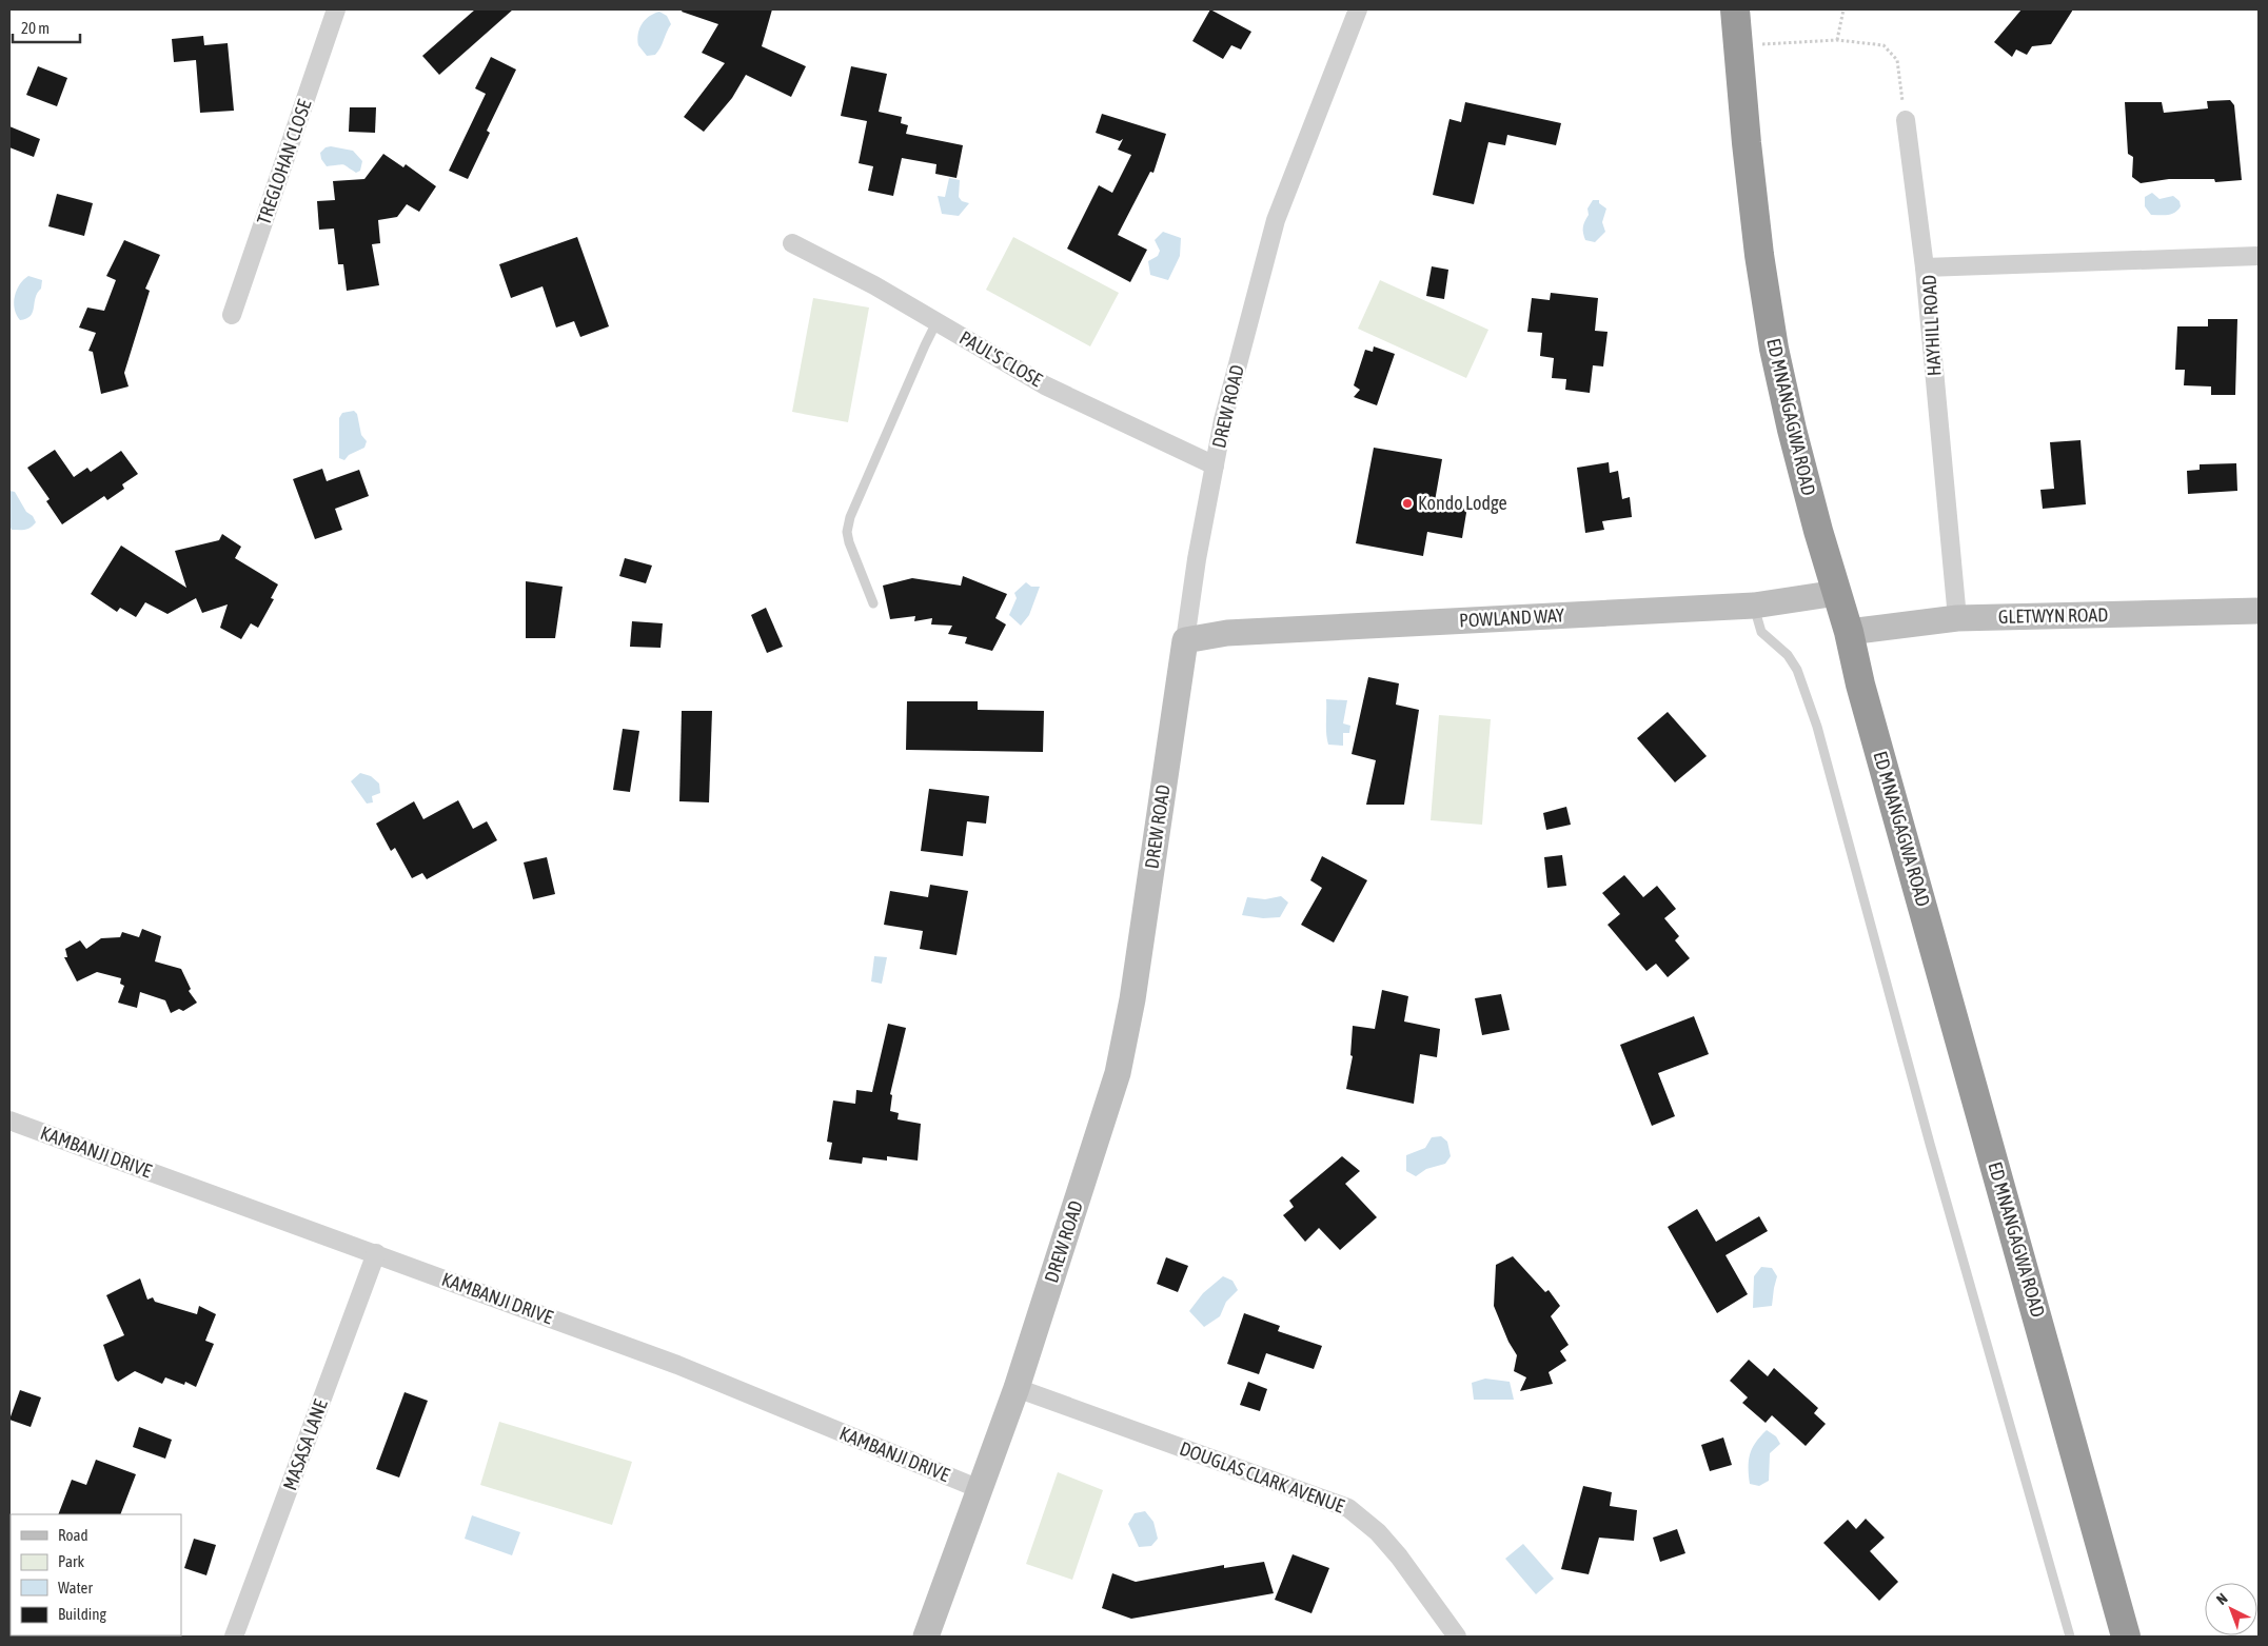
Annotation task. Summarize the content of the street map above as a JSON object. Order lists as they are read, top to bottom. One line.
{"streets":{"highway":["ED MNANGAGWA ROAD"],"street":["TREGLOHAN CLOSE","HAYHILL ROAD","PAUL'S CLOSE","DREW ROAD","GLETWYN ROAD","POWLAND WAY","KAMBANJI DRIVE","MASASA LANE","DOUGLAS CLARK AVENUE"]},"crossings":[["HAYHILL ROAD","GLETWYN ROAD"],["PAUL'S CLOSE","DREW ROAD"],["DREW ROAD","POWLAND WAY"],["DREW ROAD","KAMBANJI DRIVE"],["DREW ROAD","DOUGLAS CLARK AVENUE"],["ED MNANGAGWA ROAD","GLETWYN ROAD"],["ED MNANGAGWA ROAD","POWLAND WAY"],["KAMBANJI DRIVE","MASASA LANE"]],"places":["Kondo Lodge"],"legend":["Road","Park","Water","Building"],"scale_bar":"20 m","north":"top left"}
